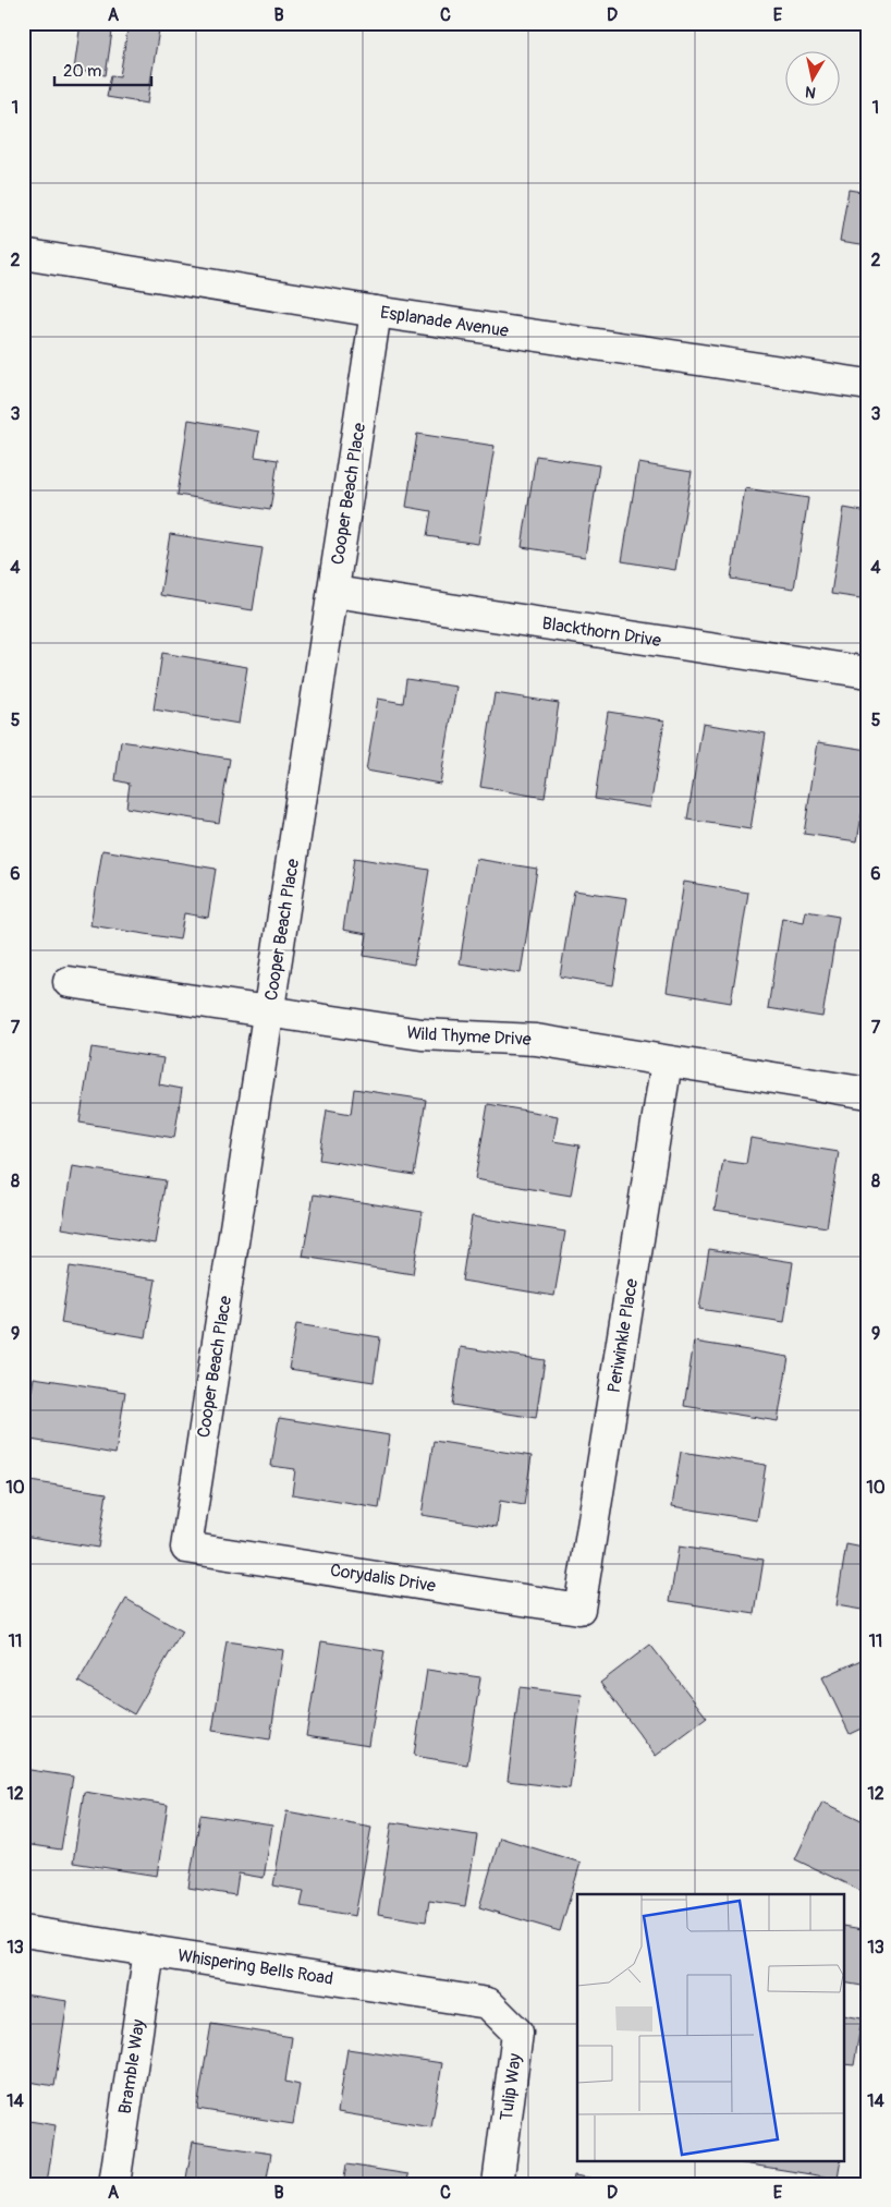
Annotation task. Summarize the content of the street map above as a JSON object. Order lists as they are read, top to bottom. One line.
{"streets":{"street":["Esplanade Avenue","Cooper Beach Place","Blackthorn Drive","Wild Thyme Drive","Periwinkle Place","Corydalis Drive","Whispering Bells Road","Bramble Way","Tulip Way"]},"crossings":[["Esplanade Avenue","Cooper Beach Place"],["Cooper Beach Place","Blackthorn Drive"],["Cooper Beach Place","Wild Thyme Drive"],["Cooper Beach Place","Corydalis Drive"],["Wild Thyme Drive","Periwinkle Place"],["Periwinkle Place","Corydalis Drive"],["Whispering Bells Road","Bramble Way"],["Whispering Bells Road","Tulip Way"]],"scale_bar":"20 m","north":"bottom","grid":{"columns":["A","B","C","D","E"],"rows":["1","2","3","4","5","6","7","8","9","10","11","12","13","14"]}}
